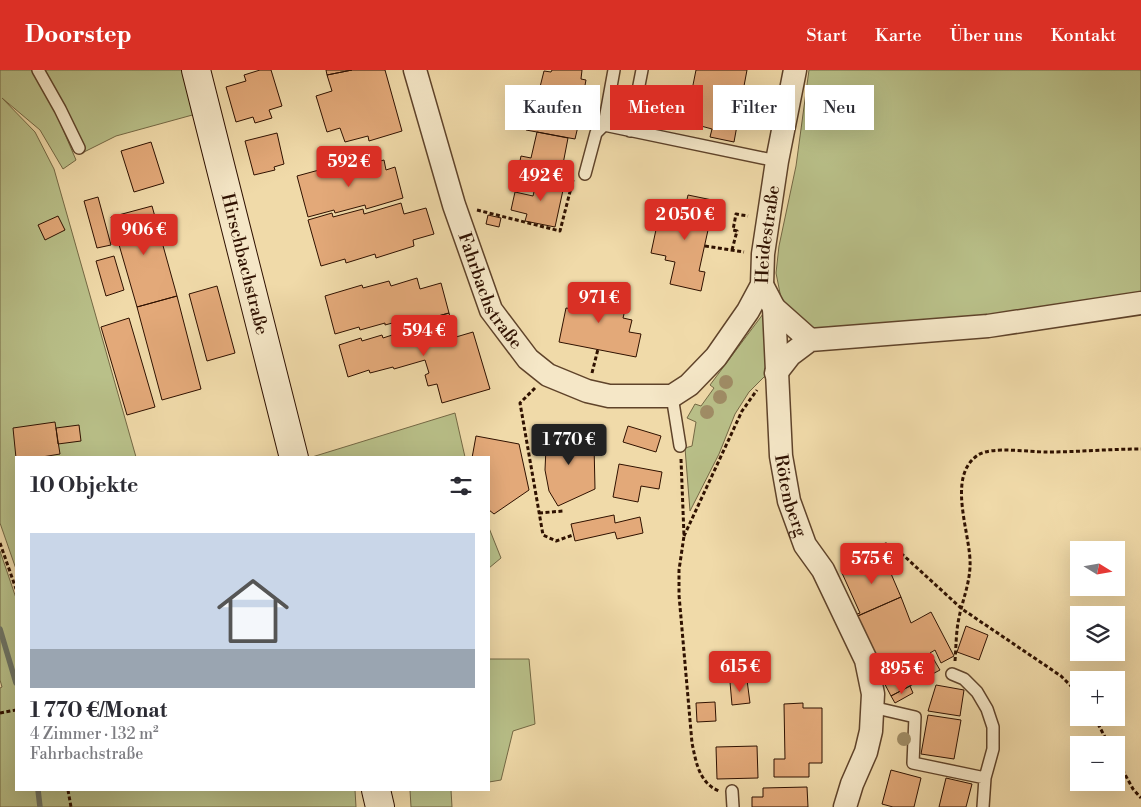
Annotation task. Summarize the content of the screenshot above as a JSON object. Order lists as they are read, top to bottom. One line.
{"streets":{"street":["Heidestraße","Hirschbachstraße","Fahrbachstraße","Rötenberg"]},"crossings":[["Heidestraße","Fahrbachstraße"],["Heidestraße","Rötenberg"]],"north":"right","page":{"header":"Doorstep","nav":["Start","Karte","Über uns","Kontakt"],"chip":["Kaufen","Mieten","Filter","Neu"],"price":["592 €","492 €","2 050 €","906 €","971 €","594 €","1 770 €","575 €","615 €","895 €"],"heading":"10 Objekte","list":[{"name":"1 770 €/Monat","note":"4 Zimmer · 132 m² · Fahrbachstraße"}],"map_buttons":["+","−"]}}
